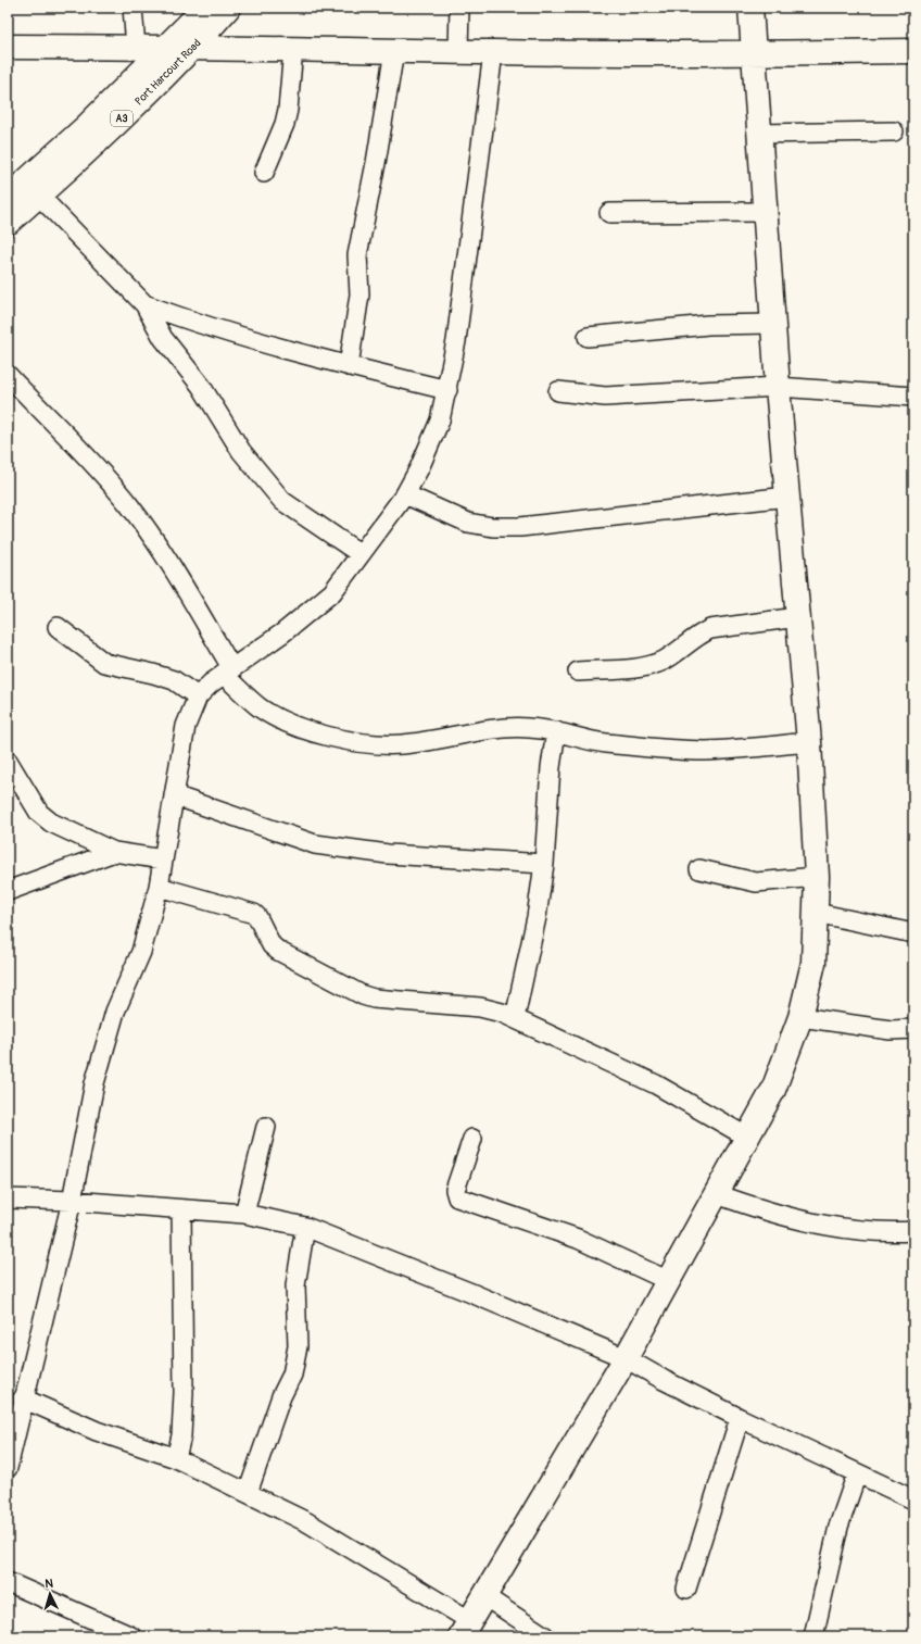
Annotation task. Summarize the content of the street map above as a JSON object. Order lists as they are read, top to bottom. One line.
{"streets":{"main road":["Port Harcourt Road","A3"]},"north":"top"}
